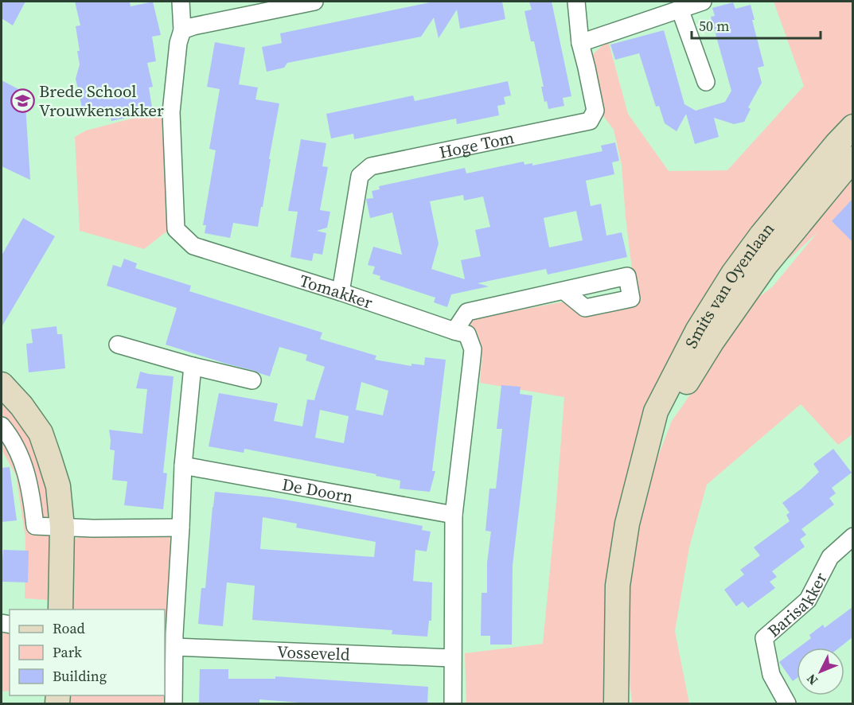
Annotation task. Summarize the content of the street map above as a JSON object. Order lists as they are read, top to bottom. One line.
{"streets":{"main road":["Smits van Oyenlaan"],"street":["Hoge Tom","Tomakker","De Doorn","Barisakker","Vosseveld"]},"crossings":[["Hoge Tom","Tomakker"],["Tomakker","De Doorn"],["Tomakker","Vosseveld"]],"places":{"school or university":["Brede School Vrouwkensakker"]},"legend":["Road","Park","Building"],"scale_bar":"50 m","north":"bottom left"}
